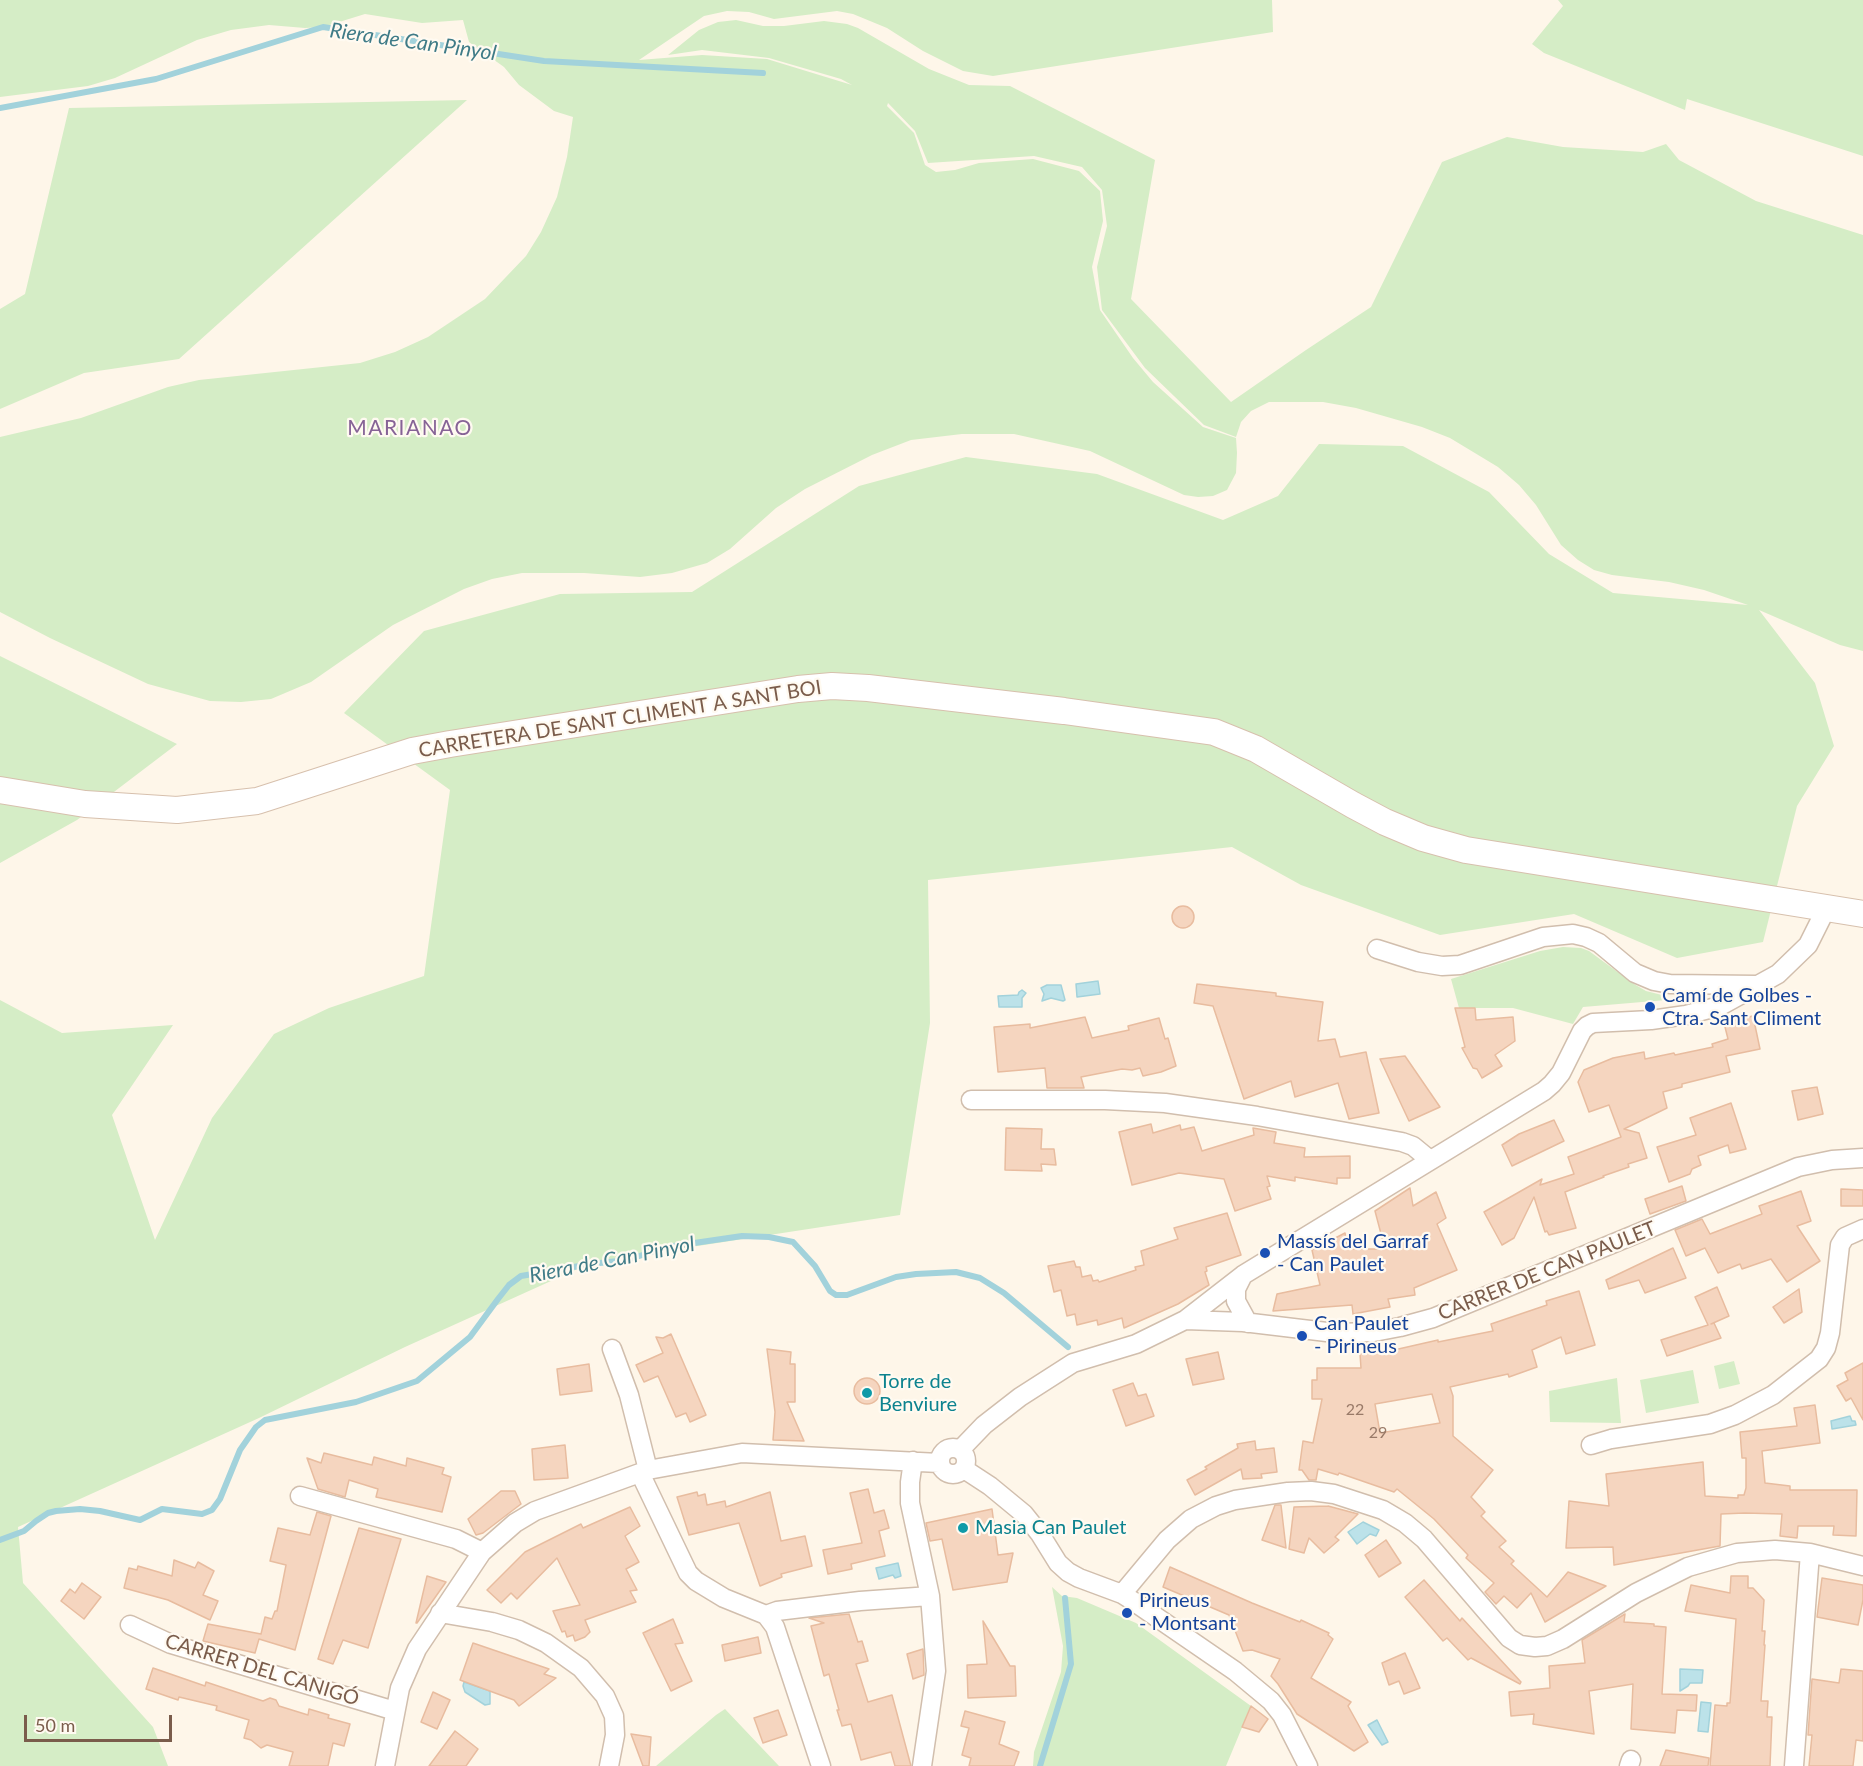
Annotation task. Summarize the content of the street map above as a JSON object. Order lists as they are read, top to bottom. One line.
{"streets":{"street":["CARRETERA DE SANT CLIMENT A SANT BOI","CARRER DE CAN PAULET","CARRER DEL CANIGÓ"]},"districts":["MARIANAO"],"water":["Riera de Can Pinyol"],"places":["Camí de Golbes - Ctra. Sant Climent","Massís del Garraf - Can Paulet","Can Paulet - Pirineus","Torre de Benviure","Masia Can Paulet","Pirineus - Montsant"],"house_numbers":["22","29"],"scale_bar":"50 m"}
